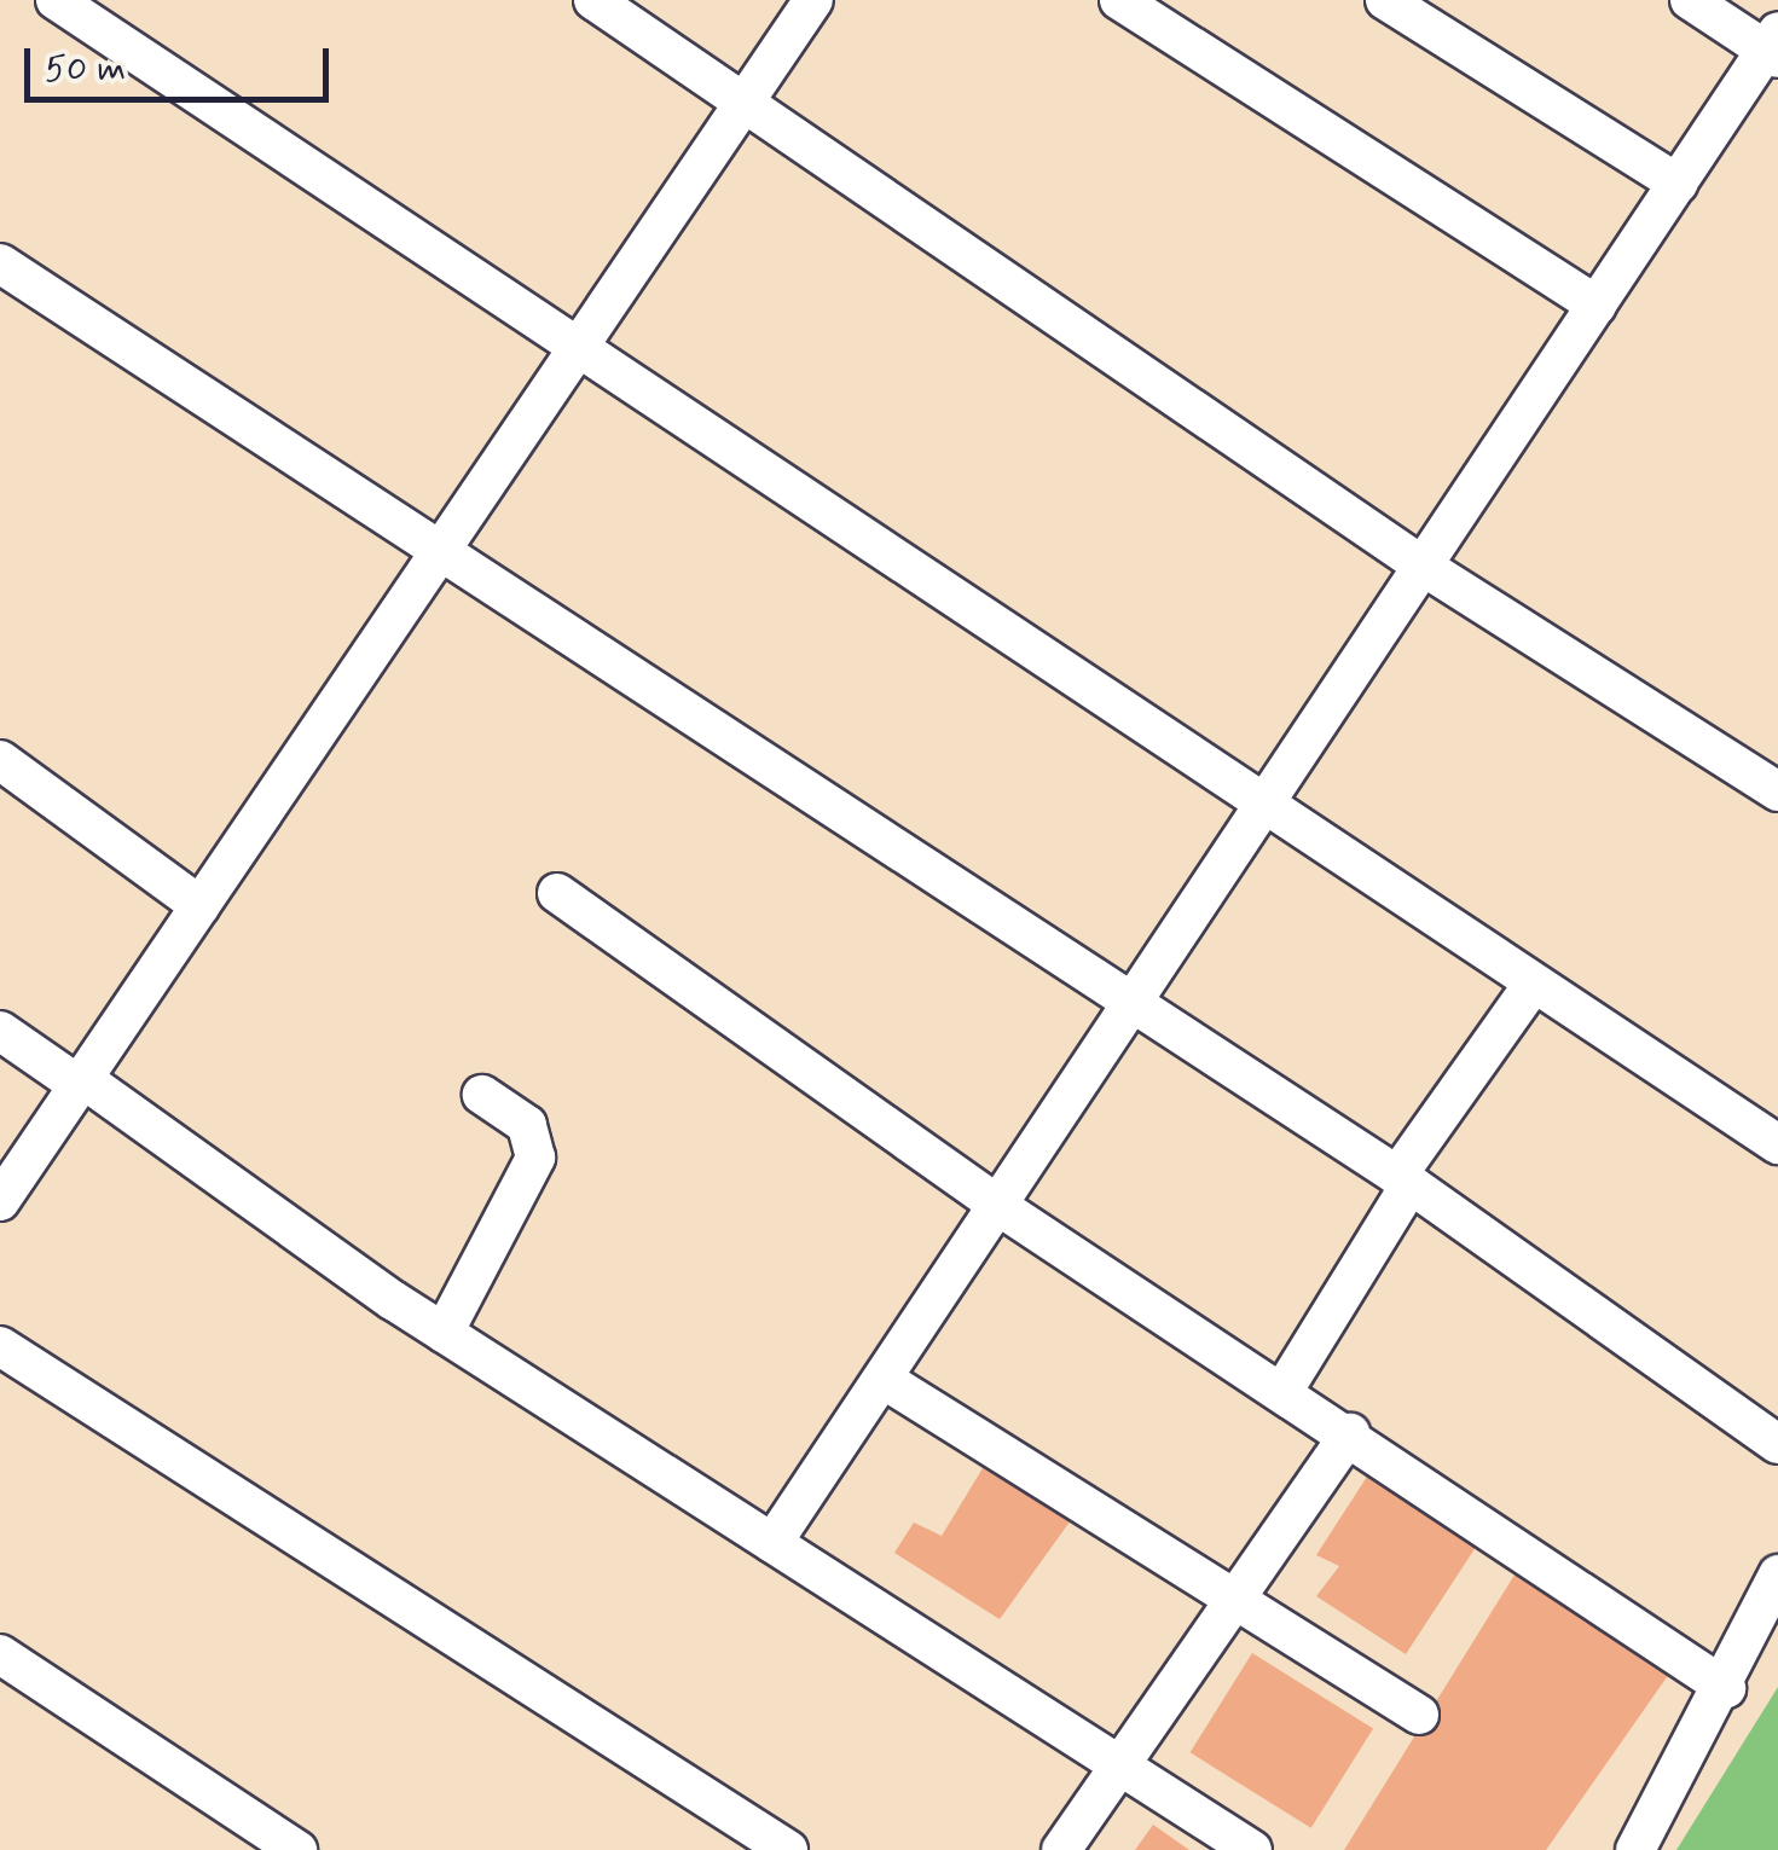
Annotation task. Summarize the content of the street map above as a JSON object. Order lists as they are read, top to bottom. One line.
{"scale_bar":"50 m"}
